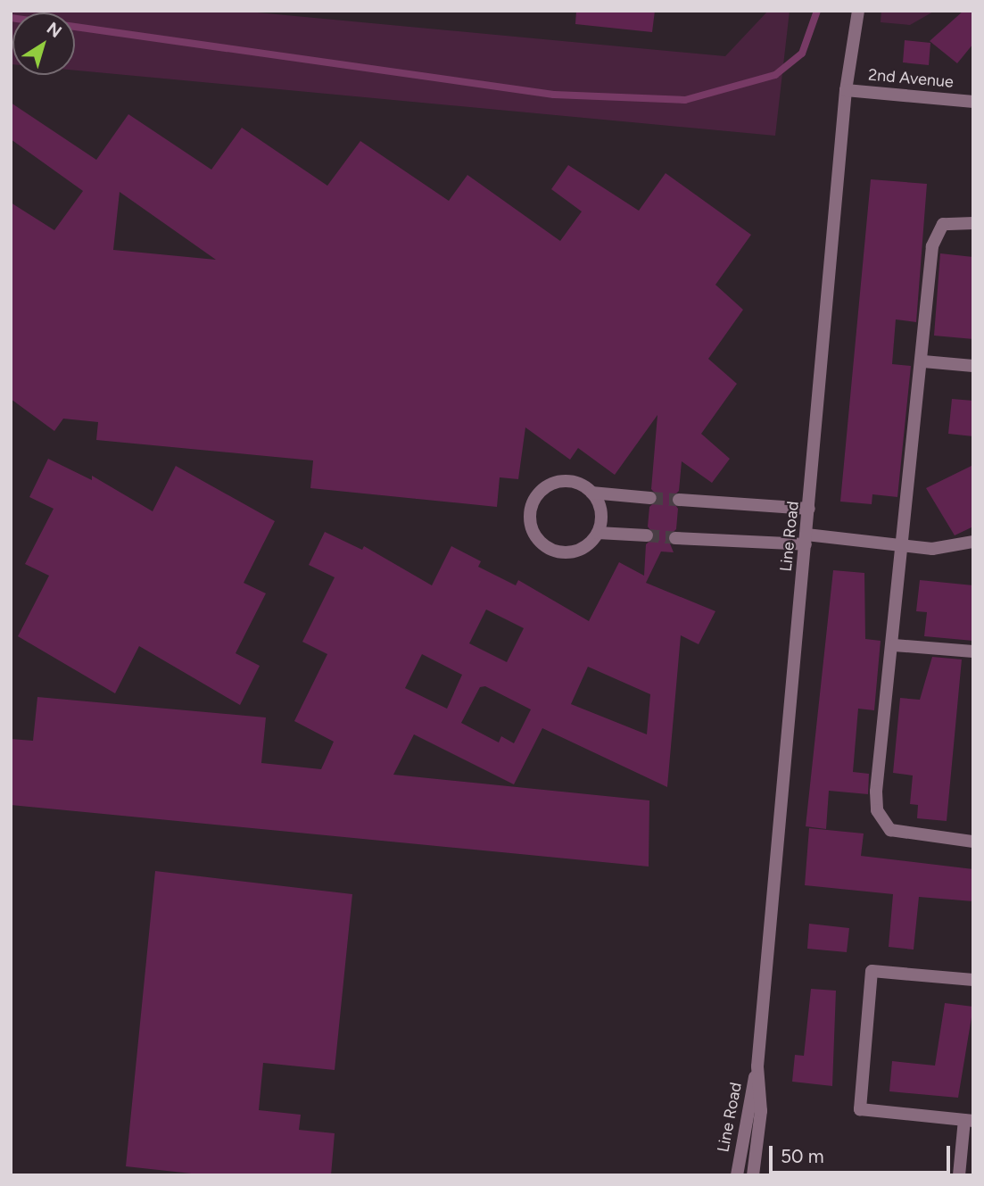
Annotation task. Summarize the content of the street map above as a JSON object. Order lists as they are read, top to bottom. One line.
{"streets":{"street":["2nd Avenue","Line Road"]},"crossings":[["2nd Avenue","Line Road"]],"scale_bar":"50 m","north":"top right"}
